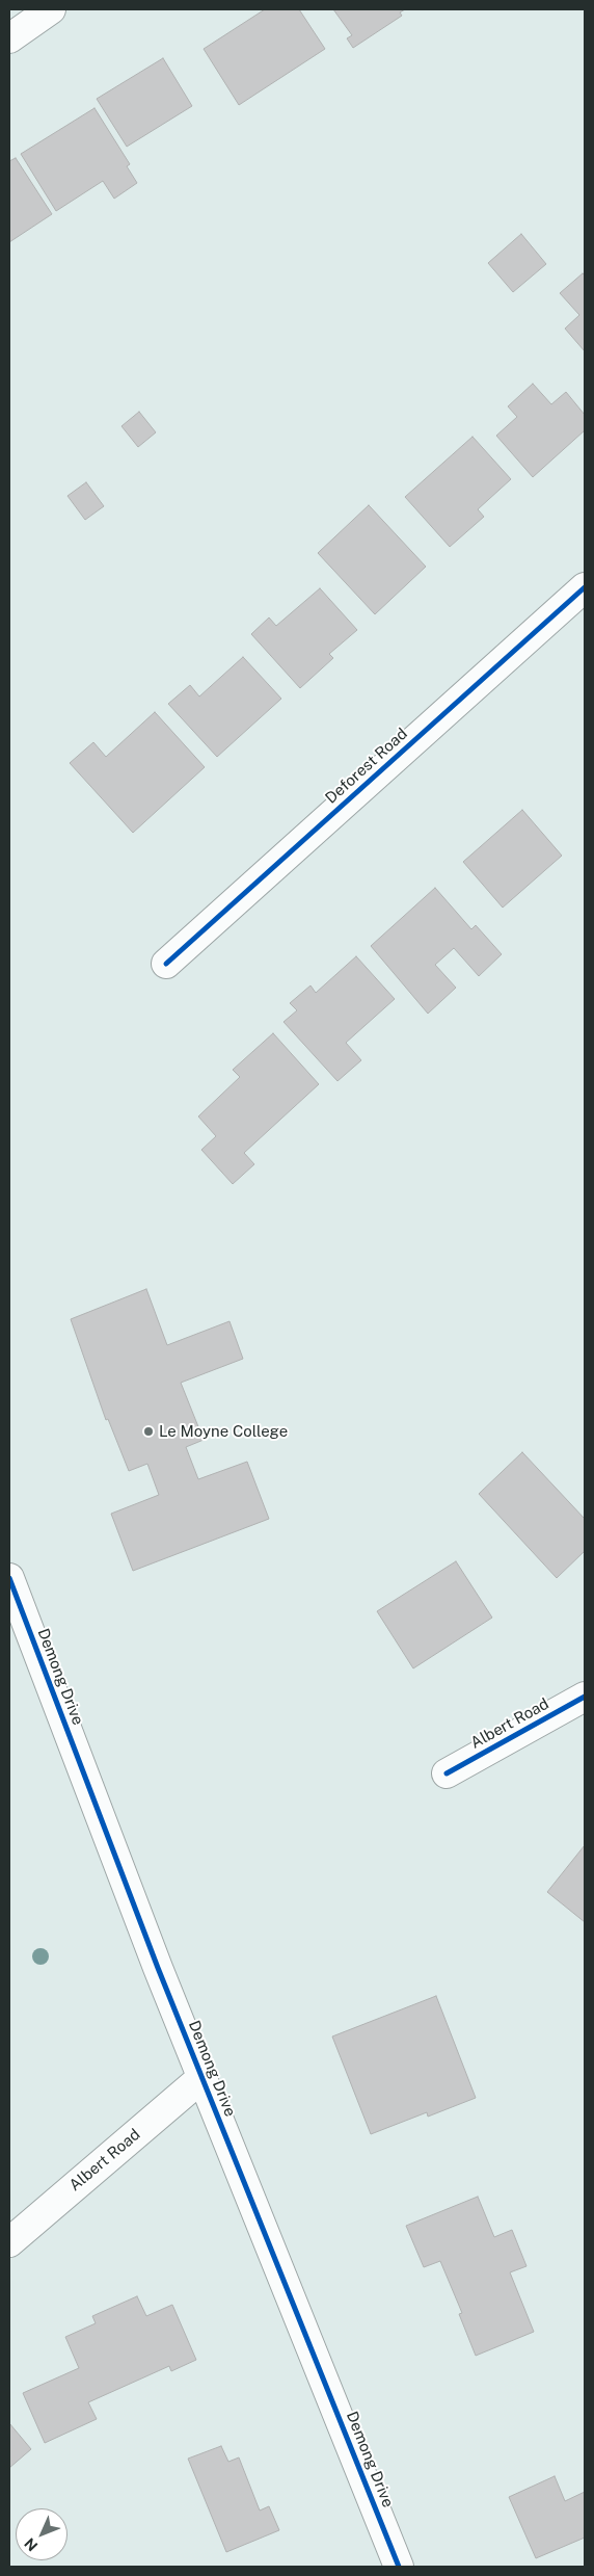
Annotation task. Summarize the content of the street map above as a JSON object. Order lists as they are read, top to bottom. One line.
{"streets":{"street":["Deforest Road","Demong Drive","Albert Road"]},"crossings":[["Demong Drive","Albert Road"]],"places":["Le Moyne College"],"north":"bottom left"}
